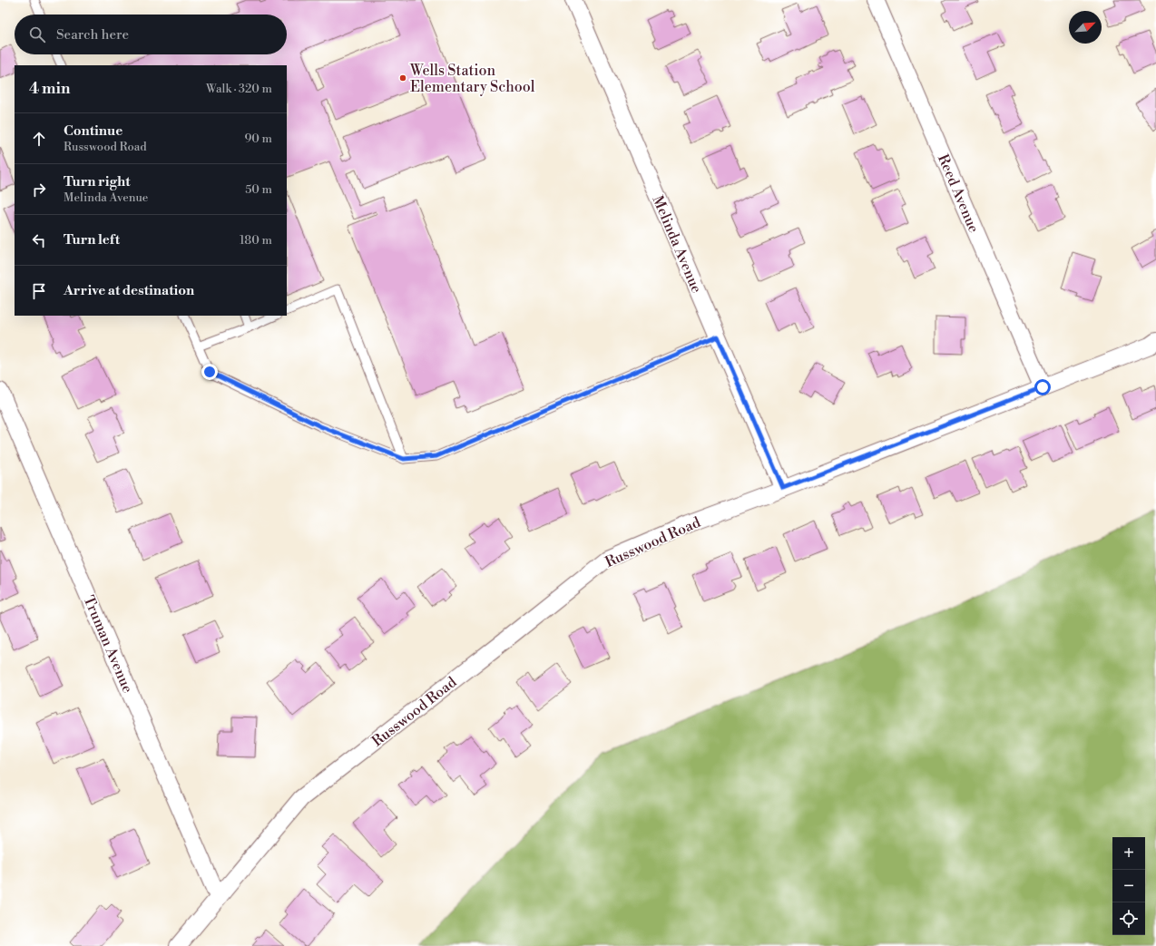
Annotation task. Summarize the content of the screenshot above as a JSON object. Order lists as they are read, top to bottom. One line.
{"streets":{"street":["Reed Avenue","Melinda Avenue","Russwood Road","Truman Avenue"]},"crossings":[["Reed Avenue","Russwood Road"],["Melinda Avenue","Russwood Road"],["Russwood Road","Truman Avenue"]],"places":["Wells Station Elementary School"],"north":"top right","page":{"search":"Search here","heading":["4 min","Walk · 320 m"],"list":[["Continue","Russwood Road","90 m"],["Turn right","Melinda Avenue","50 m"],["Turn left","180 m"],"Arrive at destination"],"map_buttons":["+","−"]}}
